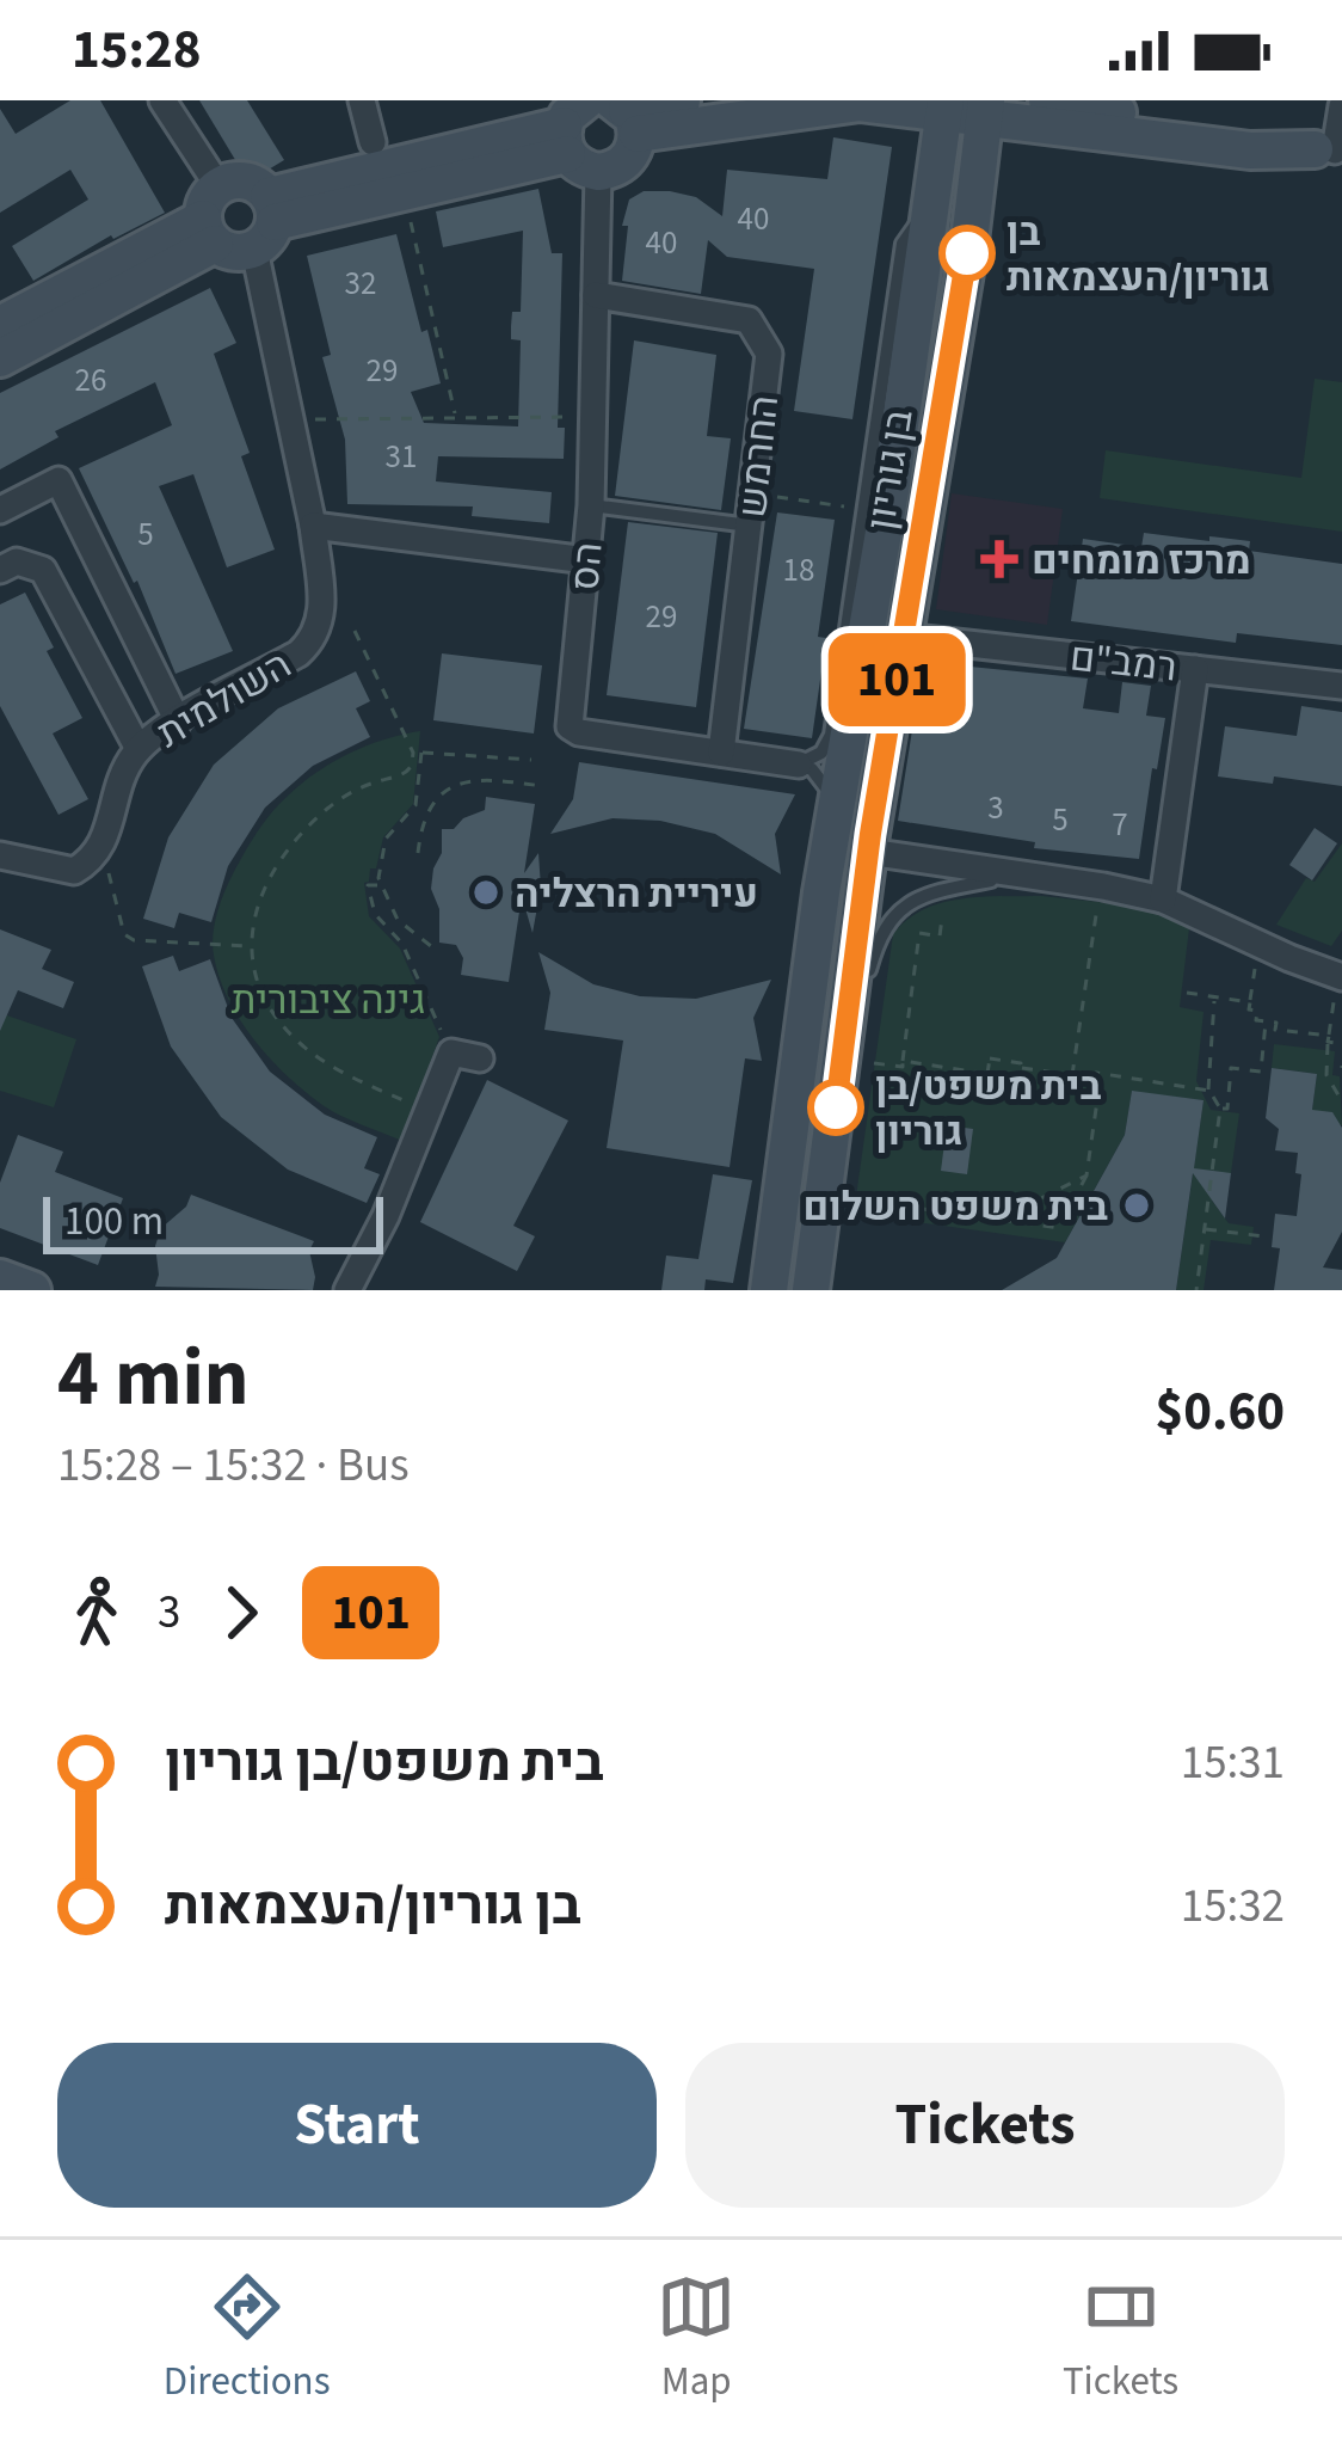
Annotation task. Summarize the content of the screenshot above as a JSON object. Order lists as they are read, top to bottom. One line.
{"streets":{"street":["החרמש","בן גוריון","הס","רמב\"ם","השולמית"]},"crossings":[["החרמש","הס"],["בן גוריון","רמב\"ם"]],"parks":["גינה ציבורית"],"places":{"other":["בן גוריון/העצמאות","עיריית הרצליה","בית משפט/בן גוריון","בית משפט השלום"],"health":["מרכז מומחים"]},"lines":["bus line 101"],"house_numbers":["40","40","32","29","26","31","5","18","29","3","5","7"],"scale_bar":"100 m","page":{"status":"15:28","on_map":"101","scale":"100 m","heading":["4 min","15:28 – 15:32 · Bus","$0.60"],"legs":["3","101"],"list":[{"name":"בית משפט/בן גוריון","value":"15:31"},{"name":"בן גוריון/העצמאות","value":"15:32"}],"buttons":["Start","Tickets"],"tabs":["Directions","Map","Tickets"]}}
